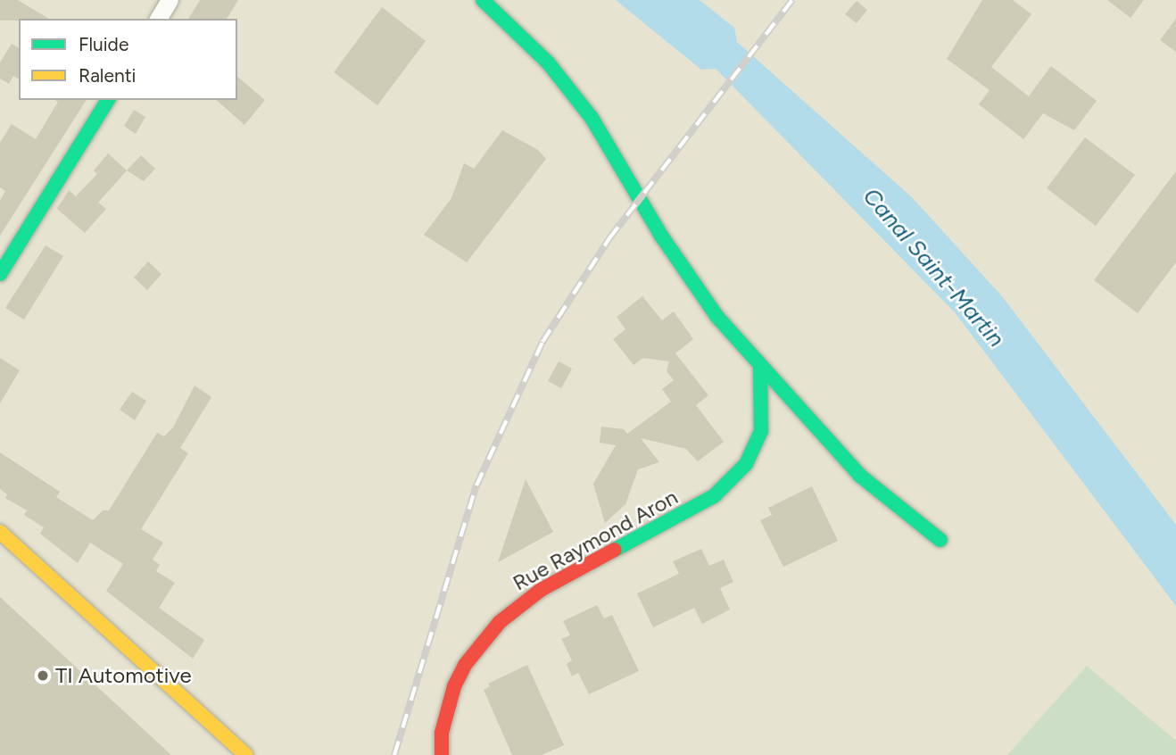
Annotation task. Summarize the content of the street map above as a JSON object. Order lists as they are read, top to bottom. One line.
{"streets":{"street":["Rue Raymond Aron"]},"water":["Canal Saint-Martin"],"places":["TI Automotive"],"legend":["Fluide","Ralenti"]}
